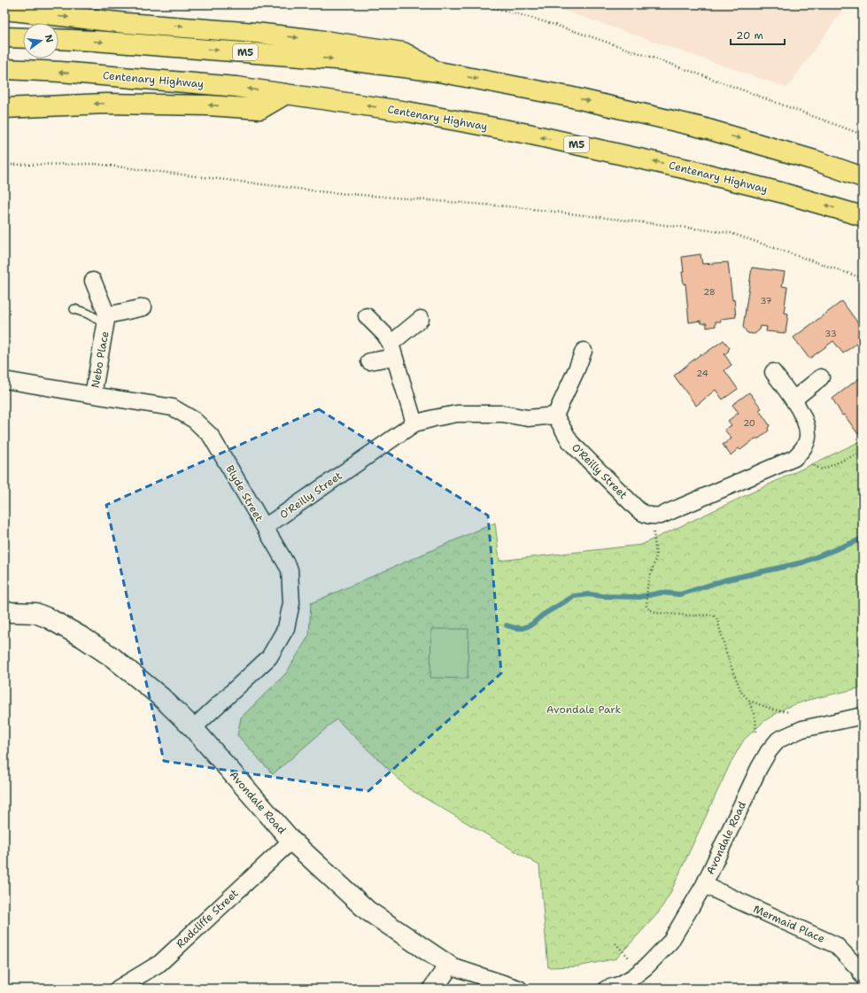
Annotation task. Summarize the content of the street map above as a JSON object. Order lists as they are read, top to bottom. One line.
{"streets":{"highway":["M5","Centenary Highway"],"street":["Nebo Place","O'Reilly Street","Blyde Street","Avondale Road","Radcliffe Street","Mermaid Place"]},"crossings":[["Nebo Place","Blyde Street"],["O'Reilly Street","Blyde Street"],["Blyde Street","Avondale Road"],["Avondale Road","Radcliffe Street"],["Avondale Road","Mermaid Place"]],"parks":["Avondale Park"],"house_numbers":["28","37","33","24","20"],"scale_bar":"20 m","north":"right"}
